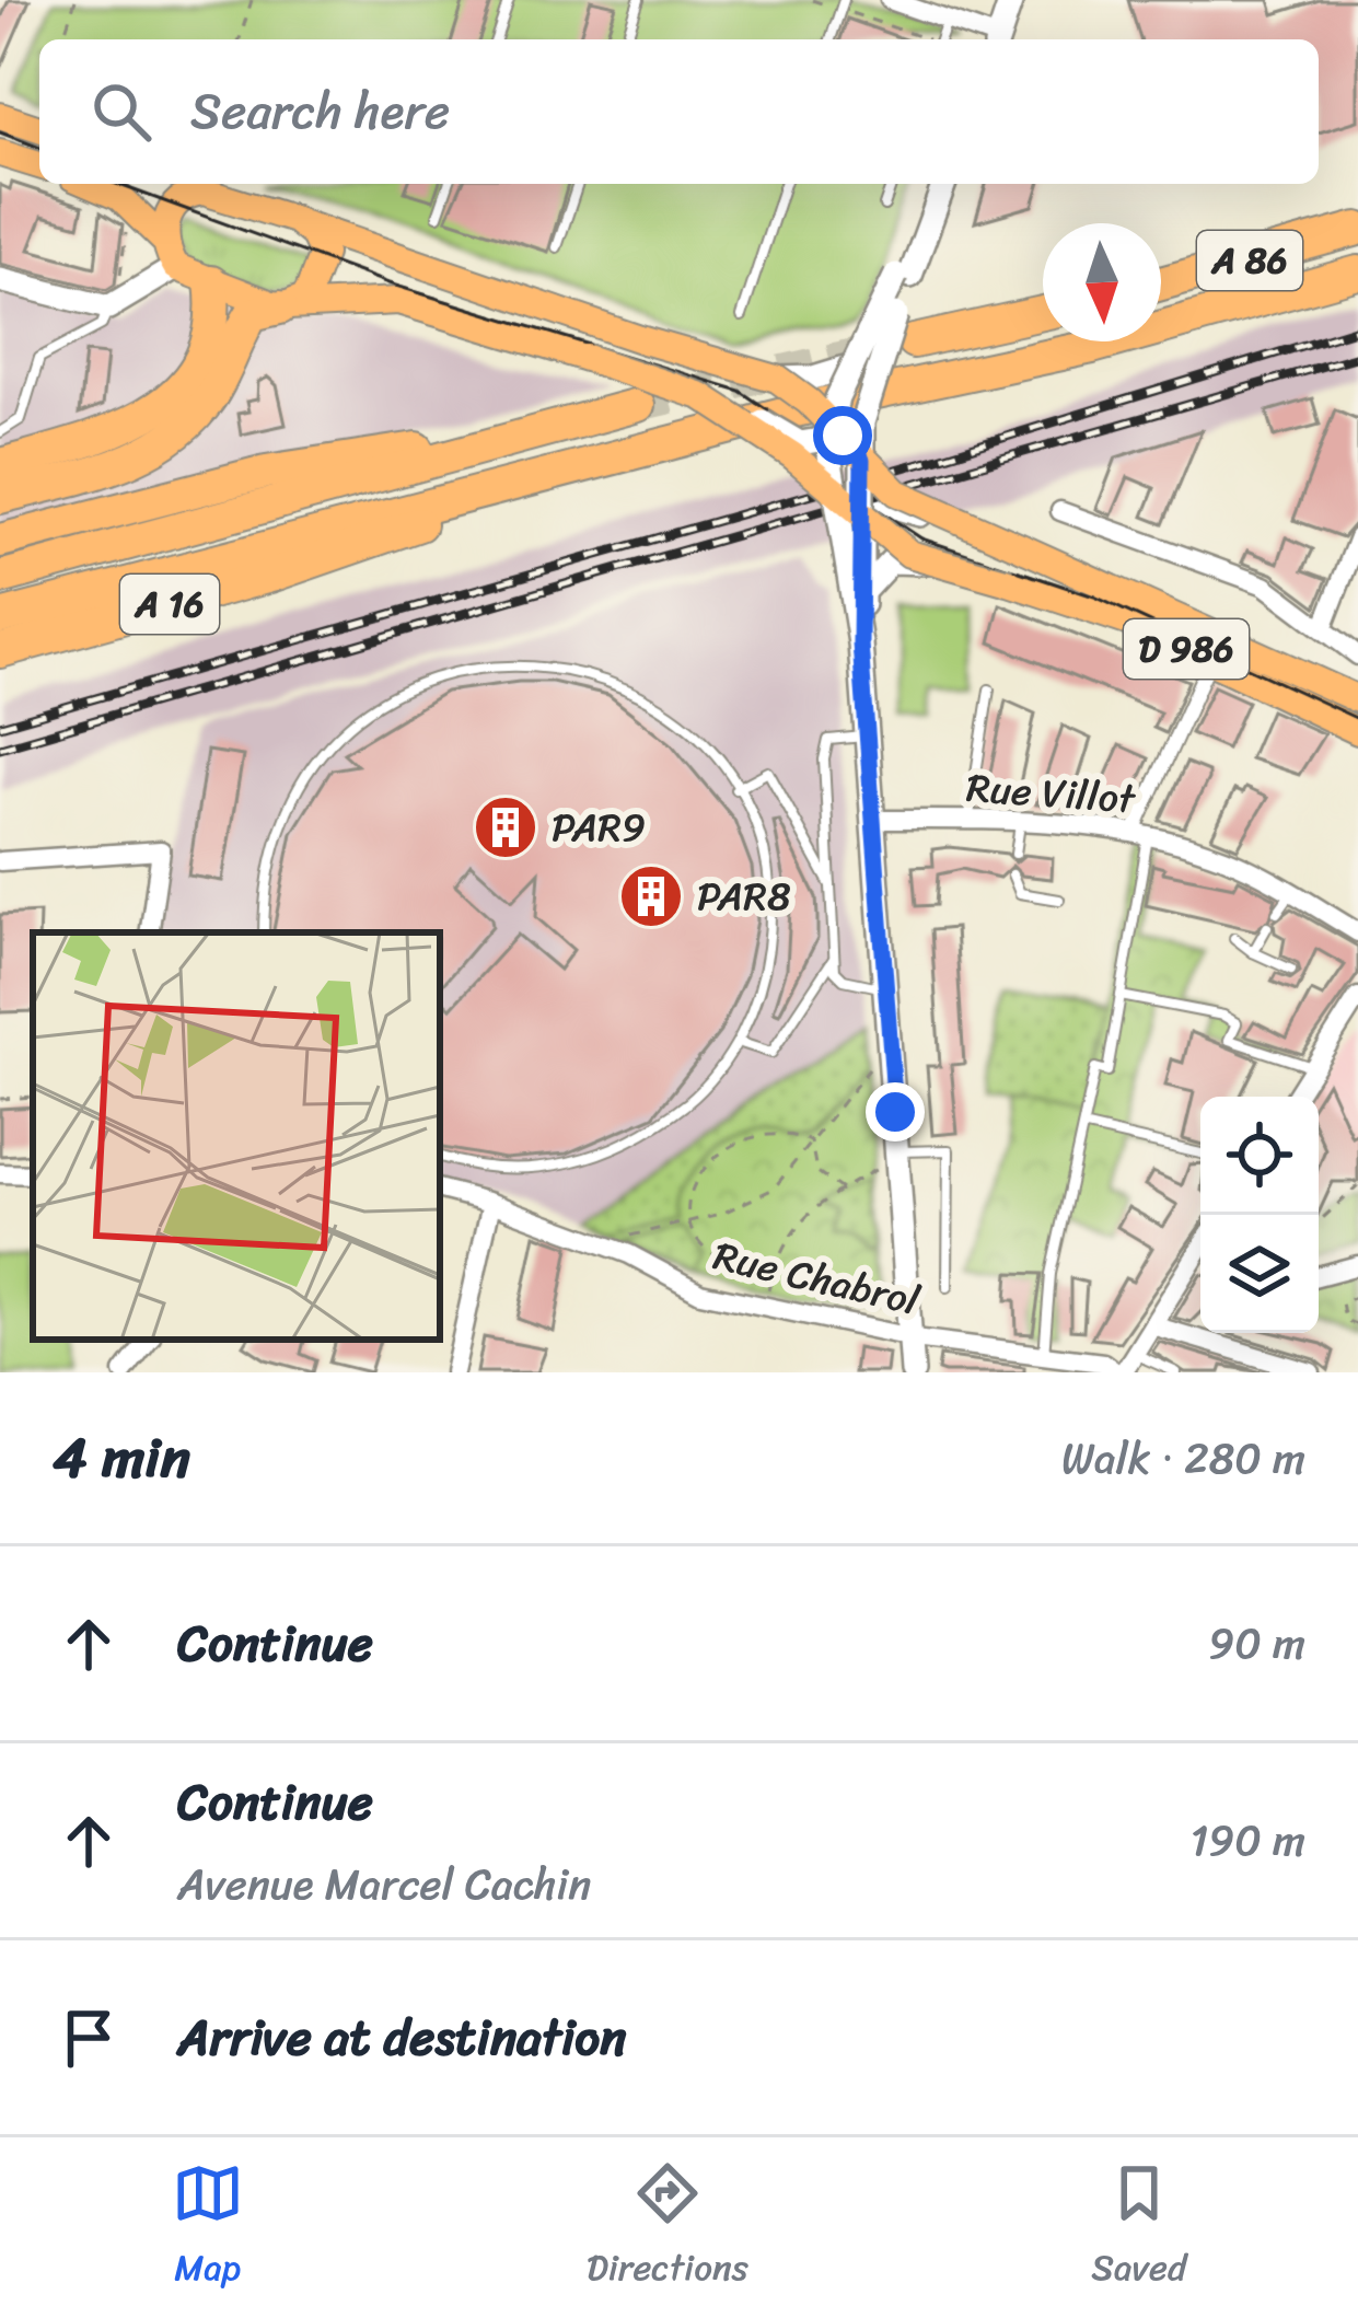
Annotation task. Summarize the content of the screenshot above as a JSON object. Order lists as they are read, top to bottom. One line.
{"streets":{"highway":["A 86","A 16"],"main road":["D 986"],"street":["Rue Villot","Rue Chabrol"]},"crossings":[["A 86","A 16"]],"places":{"building":["PAR9","PAR8"]},"north":"bottom","page":{"search":"Search here","heading":["4 min","Walk · 280 m"],"list":[["Continue","90 m"],["Continue","Avenue Marcel Cachin","190 m"],"Arrive at destination"],"nav":["Map","Directions","Saved"]}}
